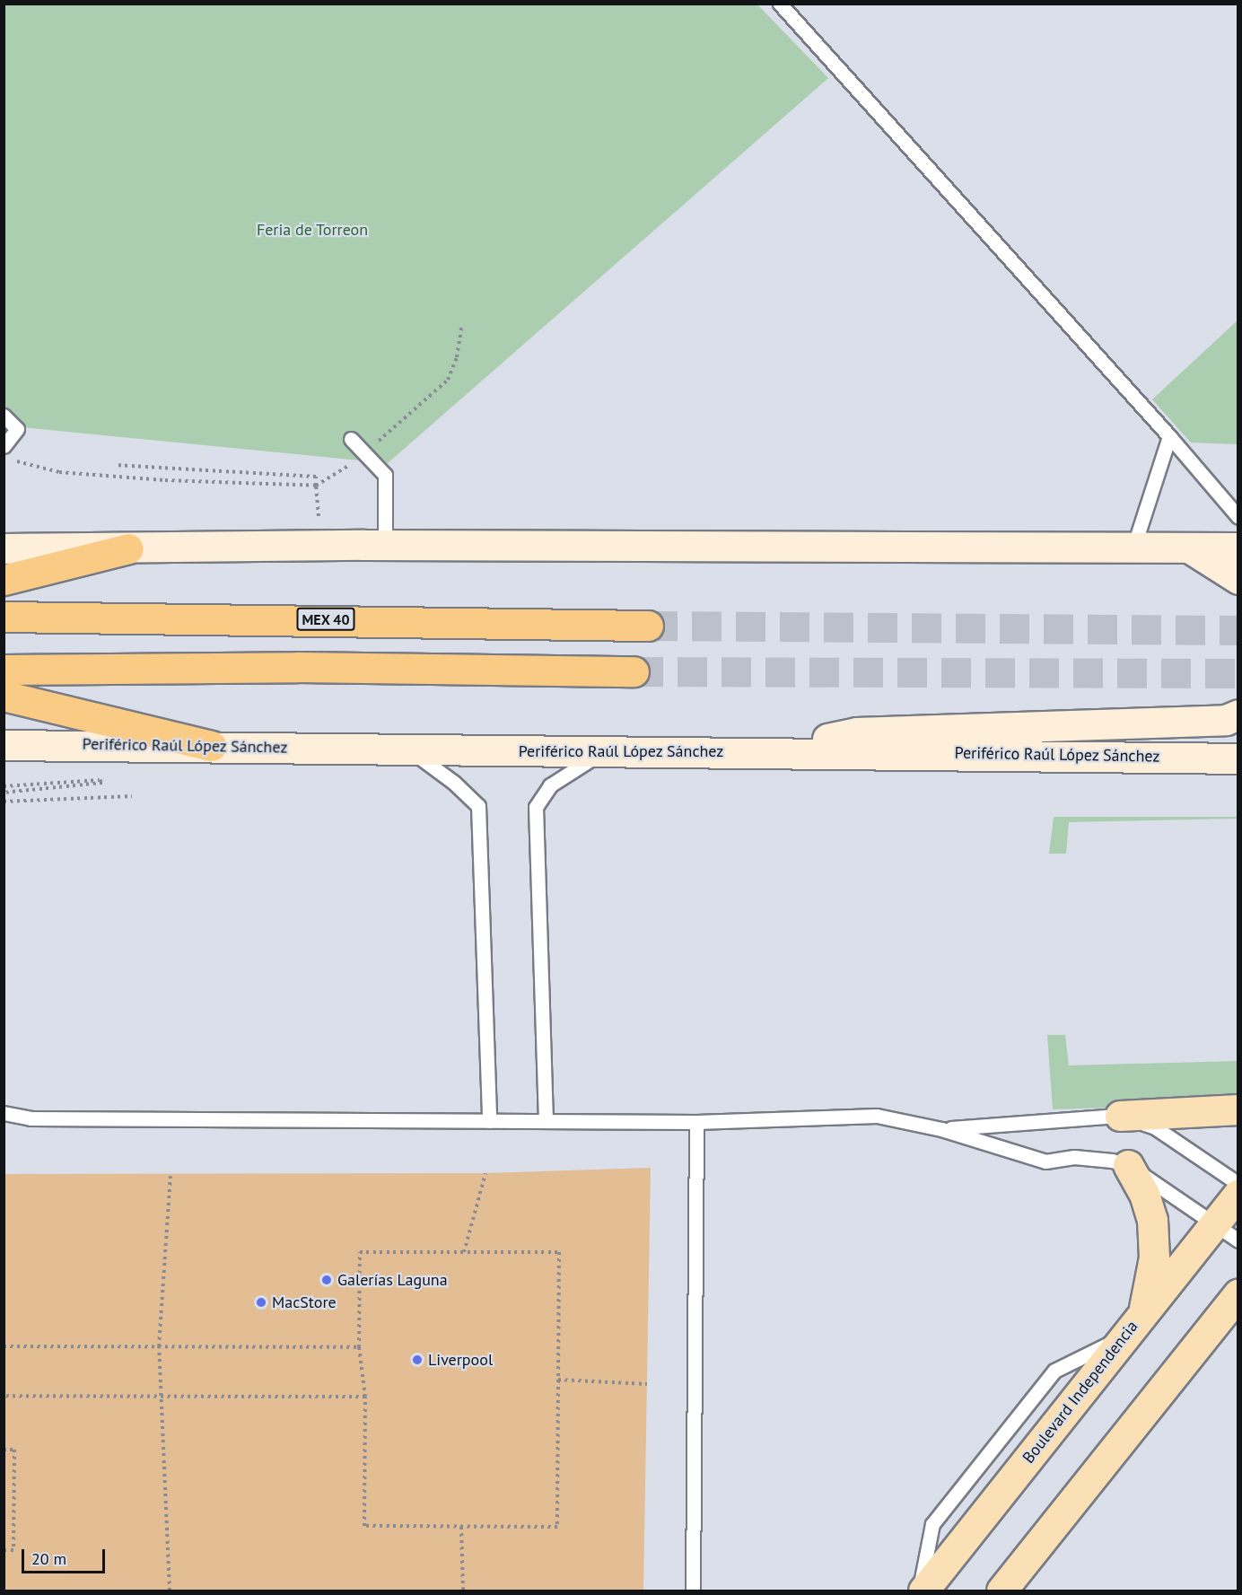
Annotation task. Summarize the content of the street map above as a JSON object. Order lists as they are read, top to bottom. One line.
{"streets":{"highway":["MEX 40"],"main road":["Periférico Raúl López Sánchez","Boulevard Independencia"]},"parks":["Feria de Torreon"],"places":["Galerías Laguna","MacStore","Liverpool"],"scale_bar":"20 m"}
